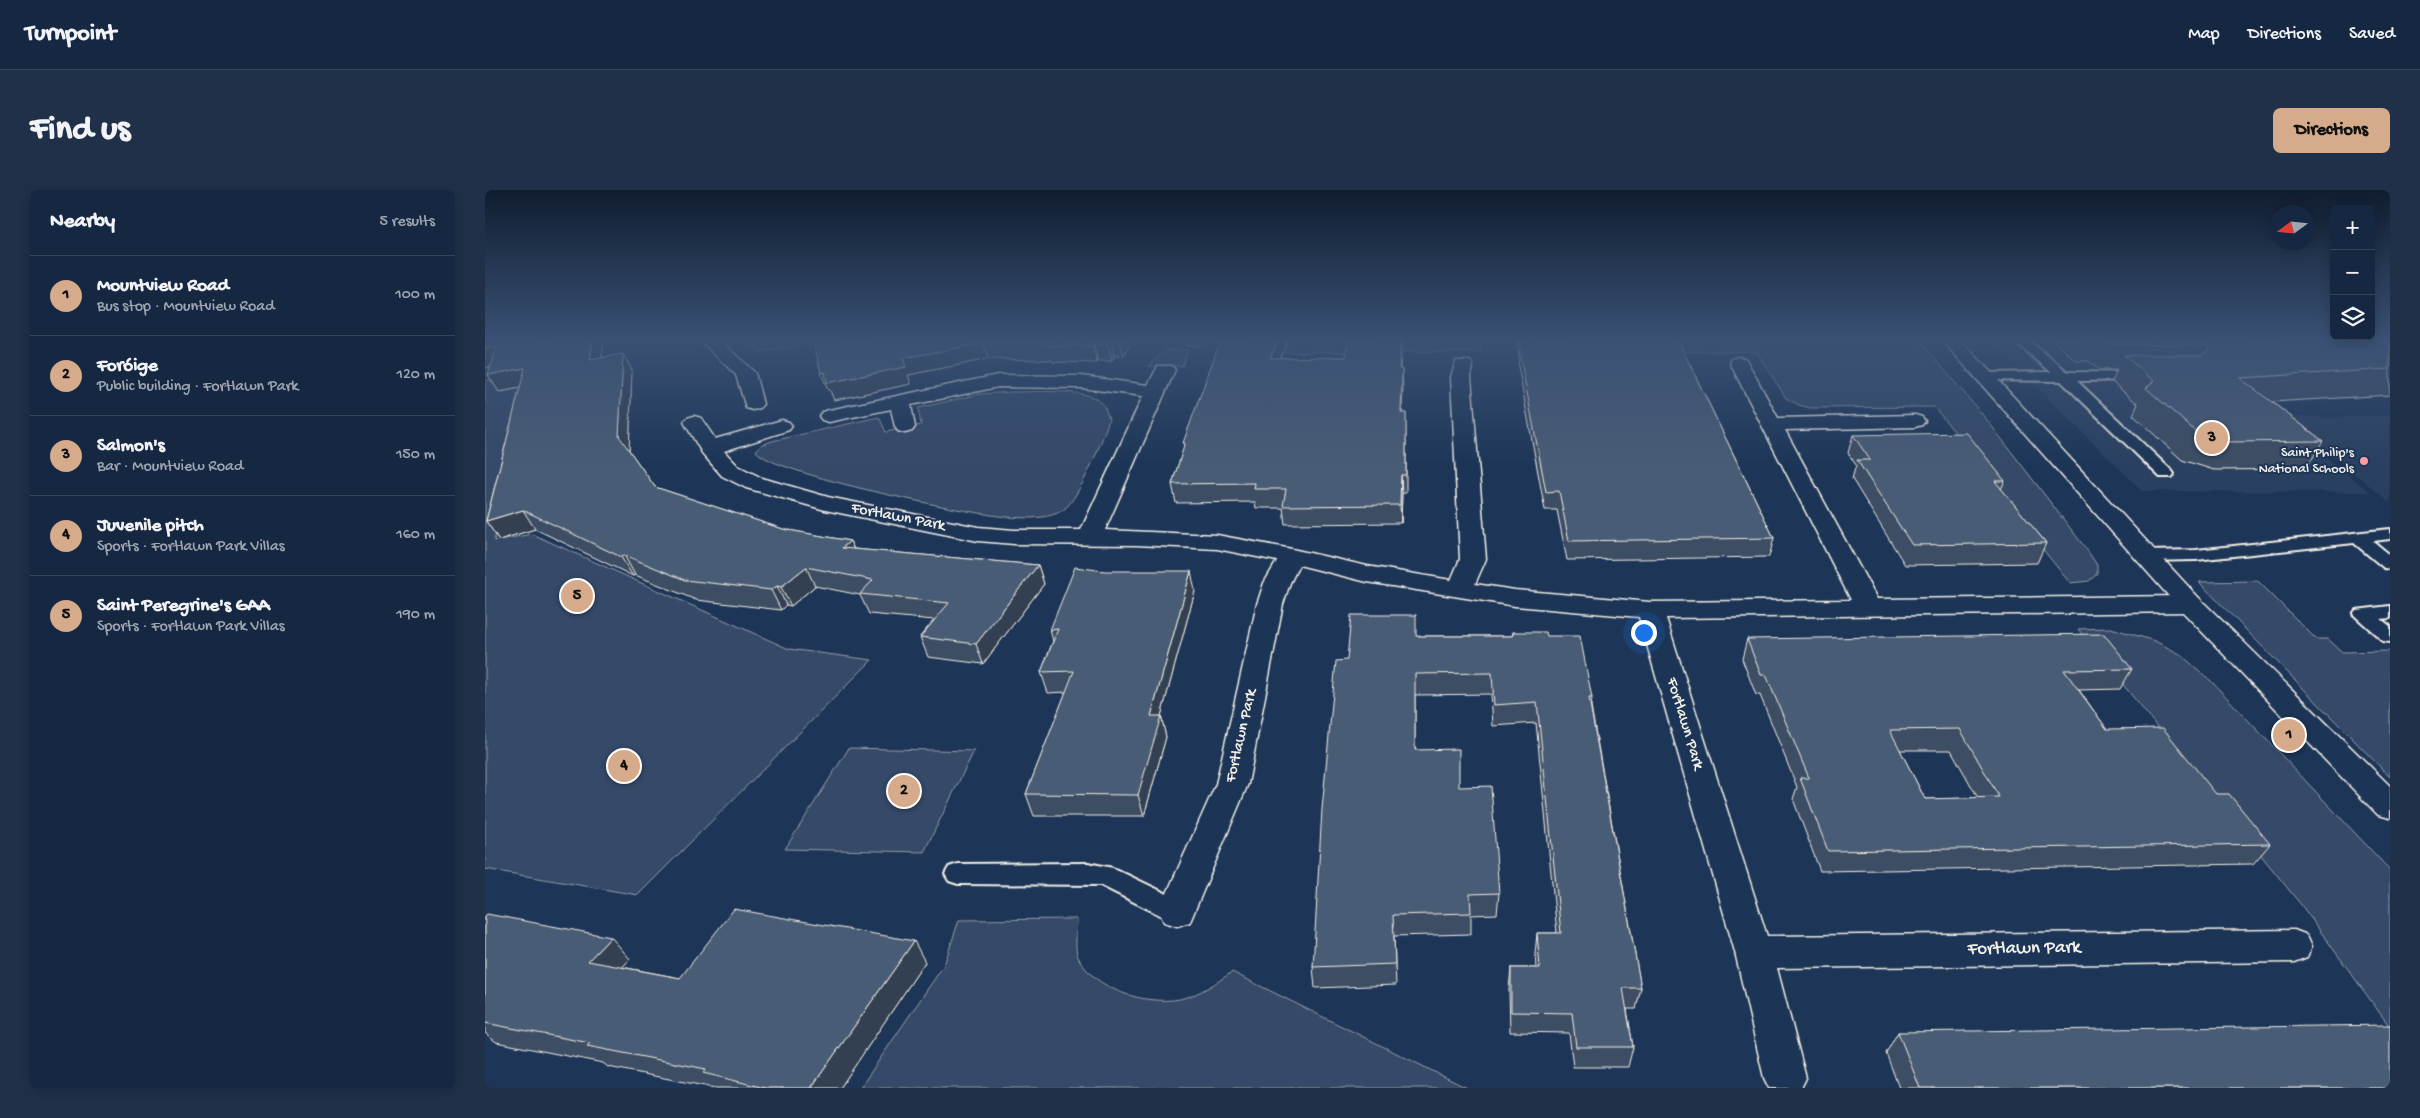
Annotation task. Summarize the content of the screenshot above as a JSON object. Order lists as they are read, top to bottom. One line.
{"streets":{"street":["Fortlawn Park"]},"places":["Saint Philip's National Schools"],"north":"left","page":{"header":"Turnpoint","nav":["Map","Directions","Saved"],"buttons":"Directions","title":"Find us","heading":["Nearby","5 results"],"map_buttons":["+","−"],"list":[{"mark":"1","name":"Mountview Road","note":"Bus stop · Mountview Road","value":"100 m"},{"mark":"2","name":"Foróige","note":"Public building · Fortlawn Park","value":"120 m"},{"mark":"3","name":"Salmon's","note":"Bar · Mountview Road","value":"150 m"},{"mark":"4","name":"Juvenile pitch","note":"Sports · Fortlawn Park Villas","value":"160 m"},{"mark":"5","name":"Saint Peregrine's GAA","note":"Sports · Fortlawn Park Villas","value":"190 m"}],"pins":["3","5","1","4","2"]}}
